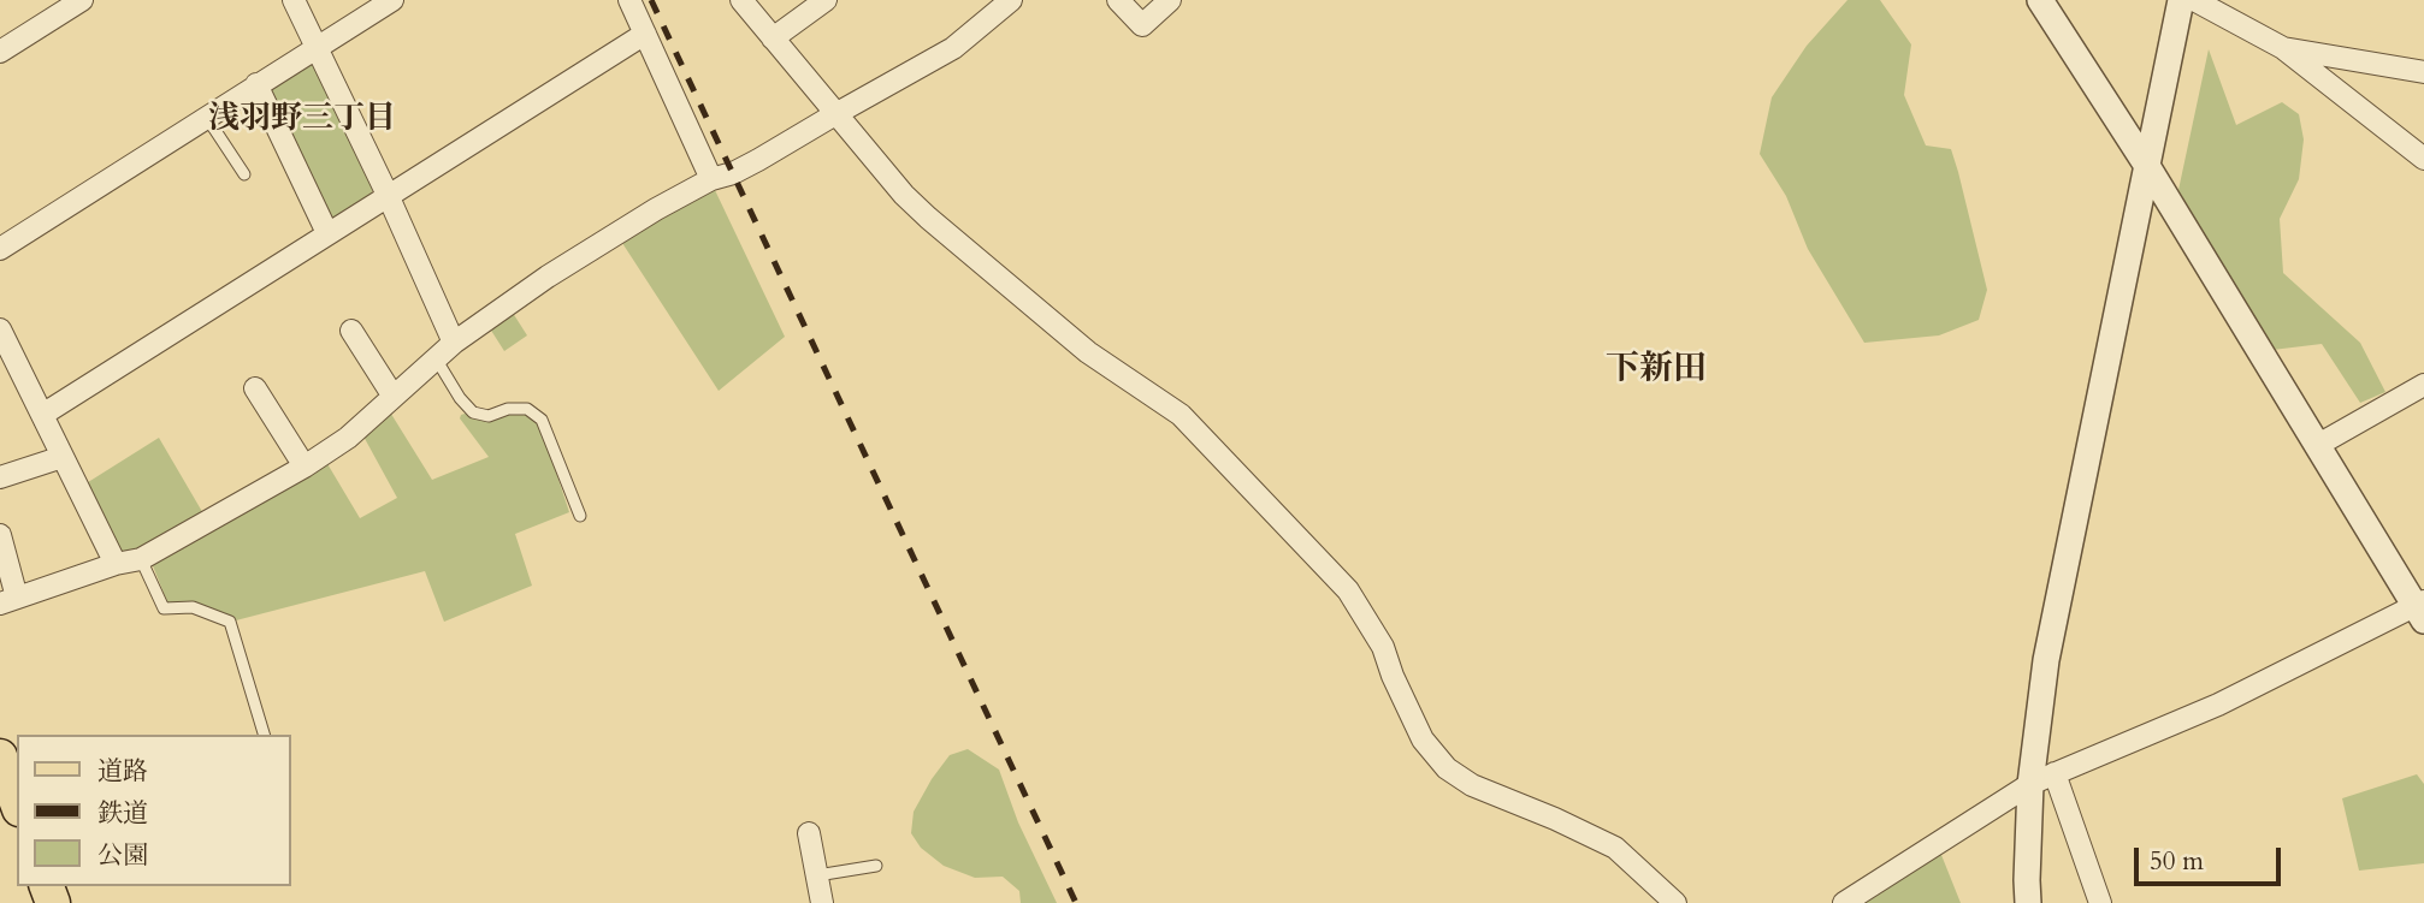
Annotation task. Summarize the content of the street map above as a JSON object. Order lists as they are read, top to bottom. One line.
{"districts":["浅羽野三丁目","下新田"],"legend":["道路","鉄道","公園"],"scale_bar":"50 m"}
